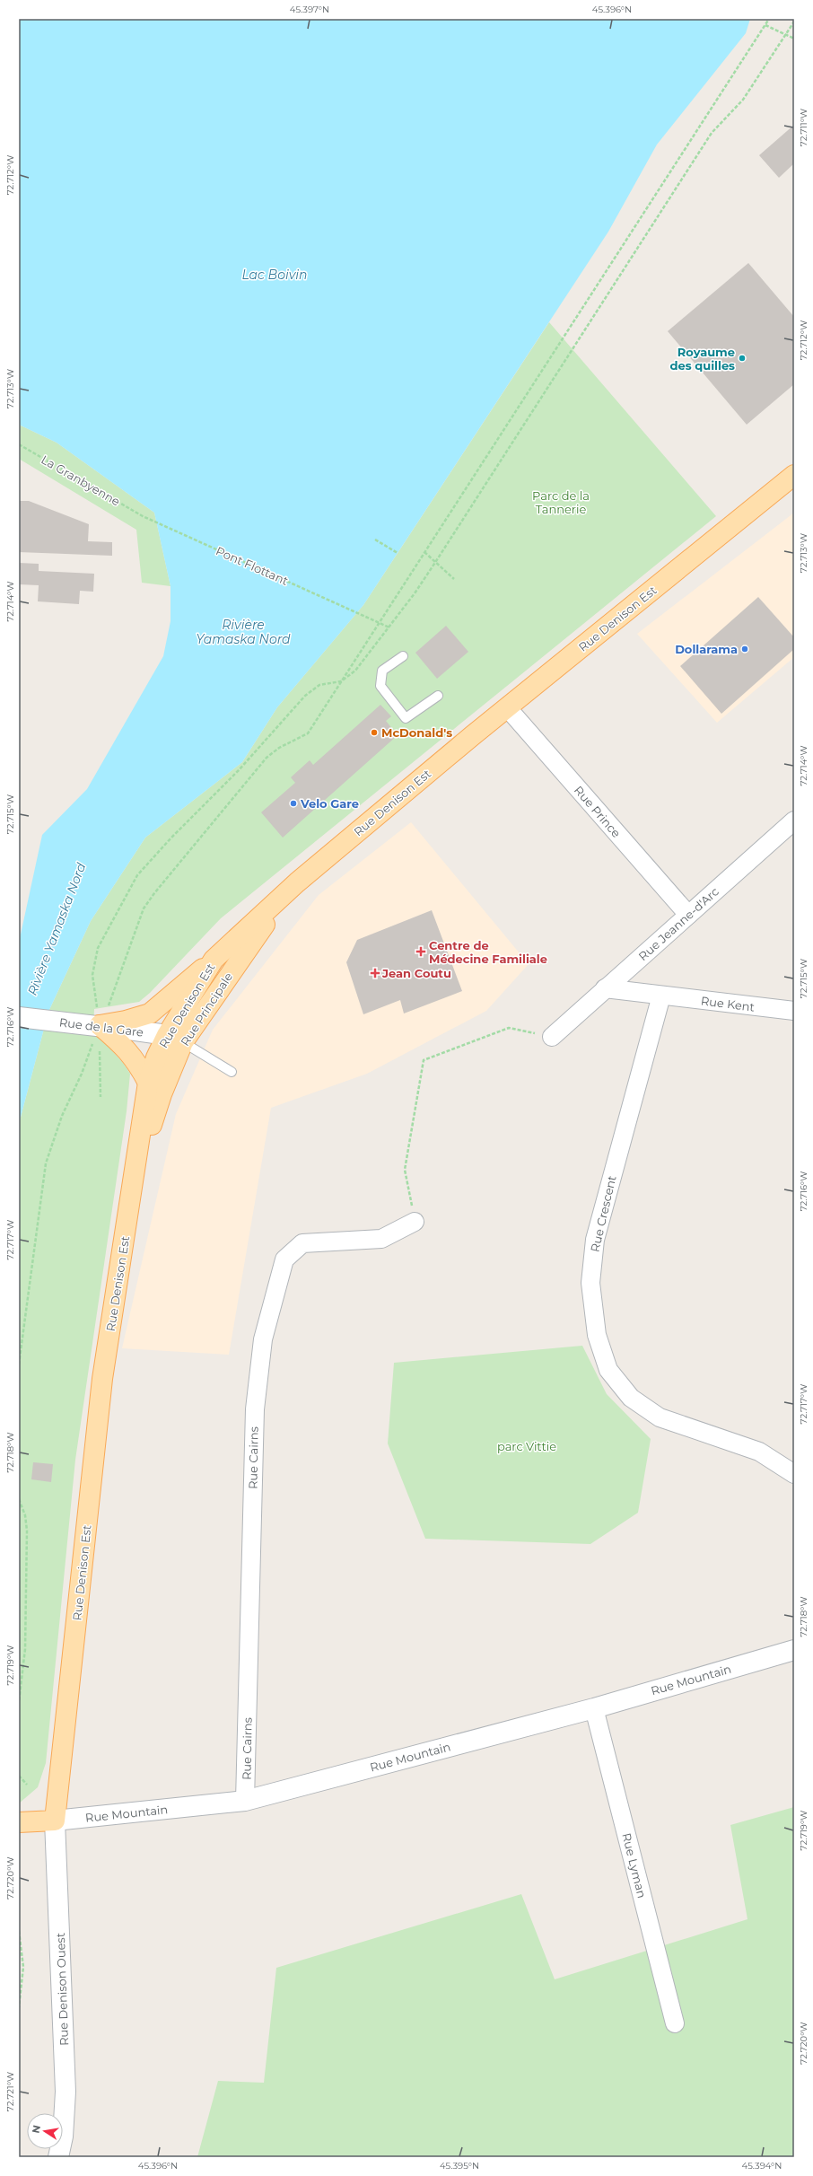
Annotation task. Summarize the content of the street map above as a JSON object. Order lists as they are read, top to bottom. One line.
{"streets":{"main road":["Rue Denison Est","Rue Principale","Rue Mountain"],"street":["Rue Prince","Rue Jeanne-d'Arc","Rue Kent","Rue de la Gare","Rue Crescent","Rue Cairns","Rue Lyman","Rue Denison Ouest"],"path":["La Granbyenne","Pont Flottant"]},"crossings":[["La Granbyenne","Pont Flottant"],["Rue Denison Est","Rue Prince"],["Rue Denison Est","Rue Principale"],["Rue Denison Est","Rue de la Gare"],["Rue Denison Est","Rue Mountain"],["Rue Denison Est","Rue Denison Ouest"],["Rue Prince","Rue Jeanne-d'Arc"],["Rue Kent","Rue Crescent"],["Rue Principale","Rue de la Gare"],["Rue Cairns","Rue Mountain"],["Rue Mountain","Rue Lyman"],["Rue Mountain","Rue Denison Ouest"]],"water":["Lac Boivin","Rivière Yamaska Nord"],"parks":["Parc de la Tannerie","parc Vittie"],"places":{"other":["Royaume des quilles","Dollarama","McDonald's","Velo Gare"],"health":["Centre de Médecine Familiale","Jean Coutu"]},"north":"left","coordinates":["45.397°N","45.396°N","72.711°W","72.712°W","72.713°W","72.714°W","72.715°W","72.716°W","72.717°W","72.718°W","72.719°W","72.720°W","72.721°W","45.395°N","45.394°N"]}
